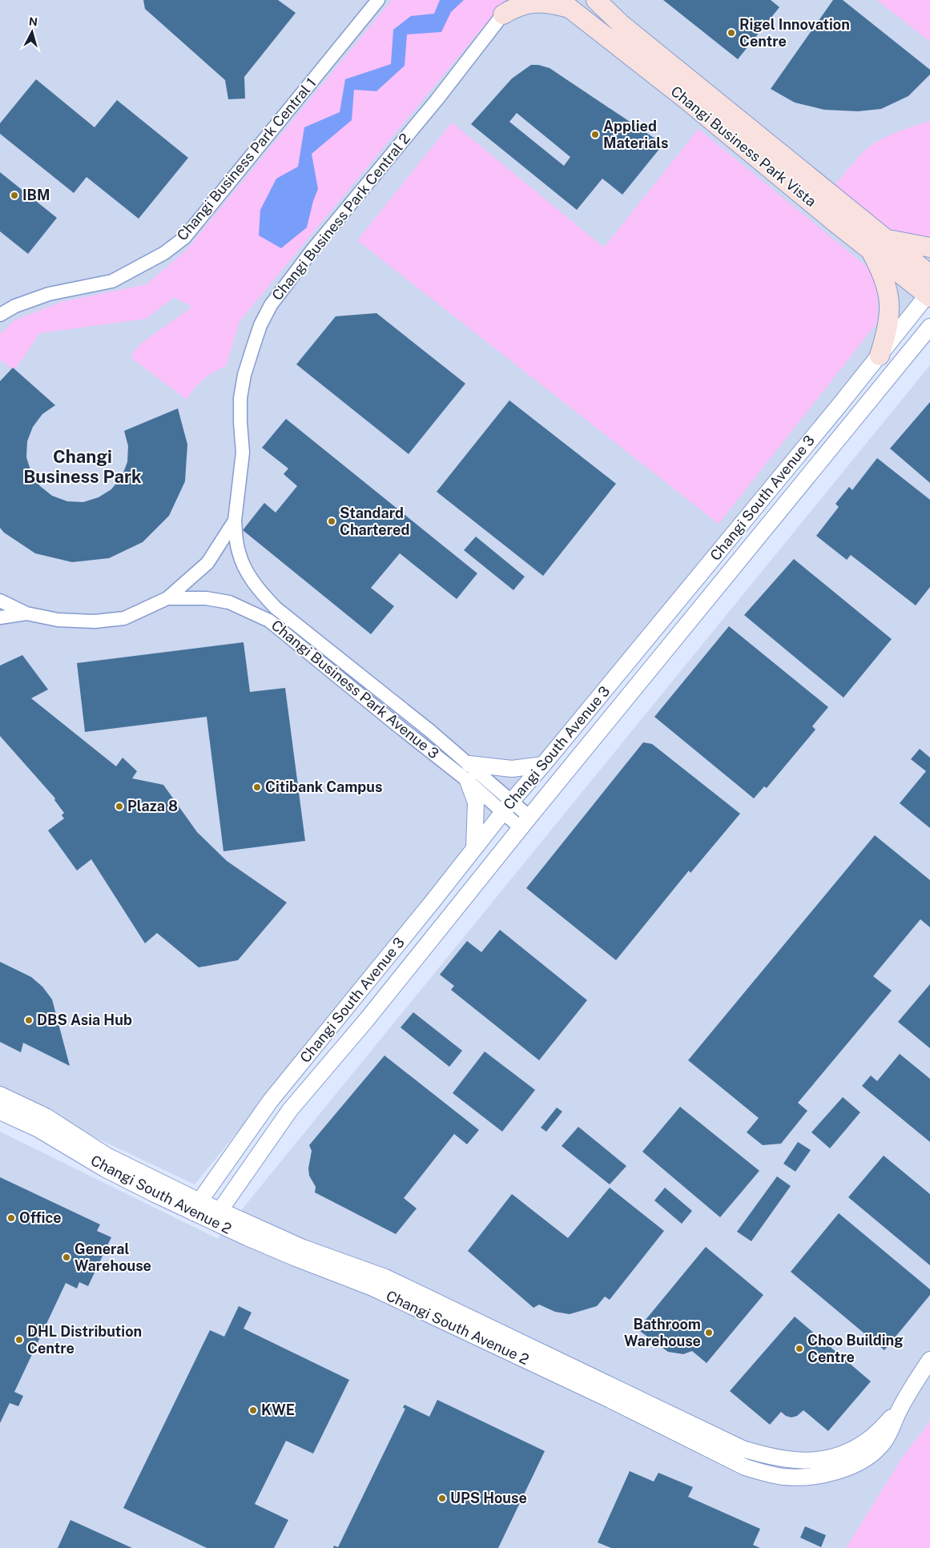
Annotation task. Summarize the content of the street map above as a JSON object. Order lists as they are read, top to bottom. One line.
{"streets":{"main road":["Changi Business Park Vista"],"street":["Changi Business Park Central 1","Changi Business Park Central 2","Changi South Avenue 3","Changi Business Park Avenue 3","Changi South Avenue 2"]},"crossings":[["Changi Business Park Vista","Changi South Avenue 3"],["Changi Business Park Central 2","Changi Business Park Avenue 3"],["Changi South Avenue 3","Changi Business Park Avenue 3"],["Changi South Avenue 3","Changi South Avenue 2"]],"districts":["Changi Business Park"],"places":["Rigel Innovation Centre","Applied Materials","IBM","Standard Chartered","Citibank Campus","Plaza 8","DBS Asia Hub","Office","General Warehouse","Bathroom Warehouse","DHL Distribution Centre","Choo Building Centre","KWE","UPS House"],"north":"top"}
